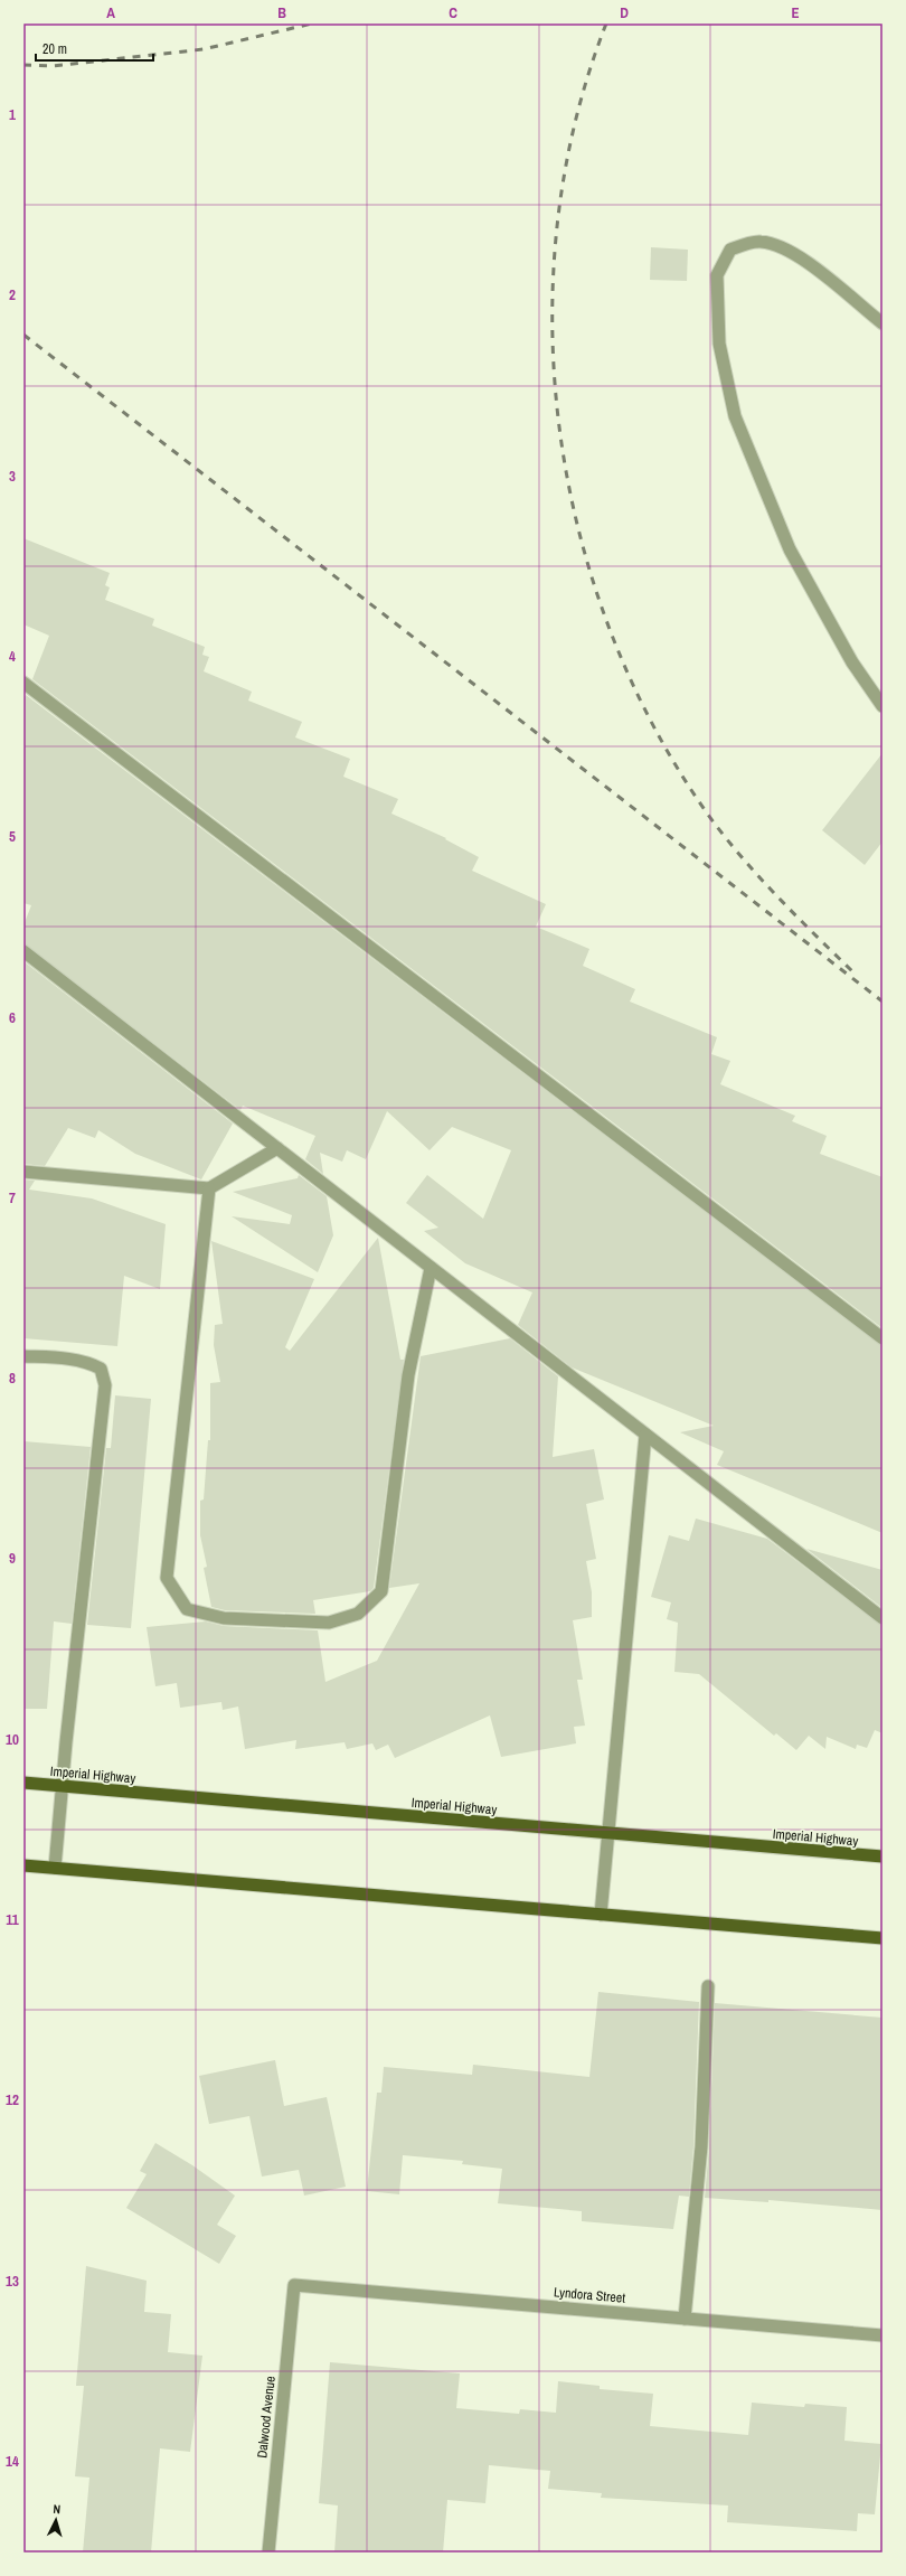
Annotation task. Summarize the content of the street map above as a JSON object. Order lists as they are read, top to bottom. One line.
{"streets":{"main road":["Imperial Highway"],"street":["Lyndora Street","Dalwood Avenue"]},"crossings":[["Lyndora Street","Dalwood Avenue"]],"scale_bar":"20 m","north":"top","grid":{"columns":["A","B","C","D","E"],"rows":["1","2","3","4","5","6","7","8","9","10","11","12","13","14"]}}
